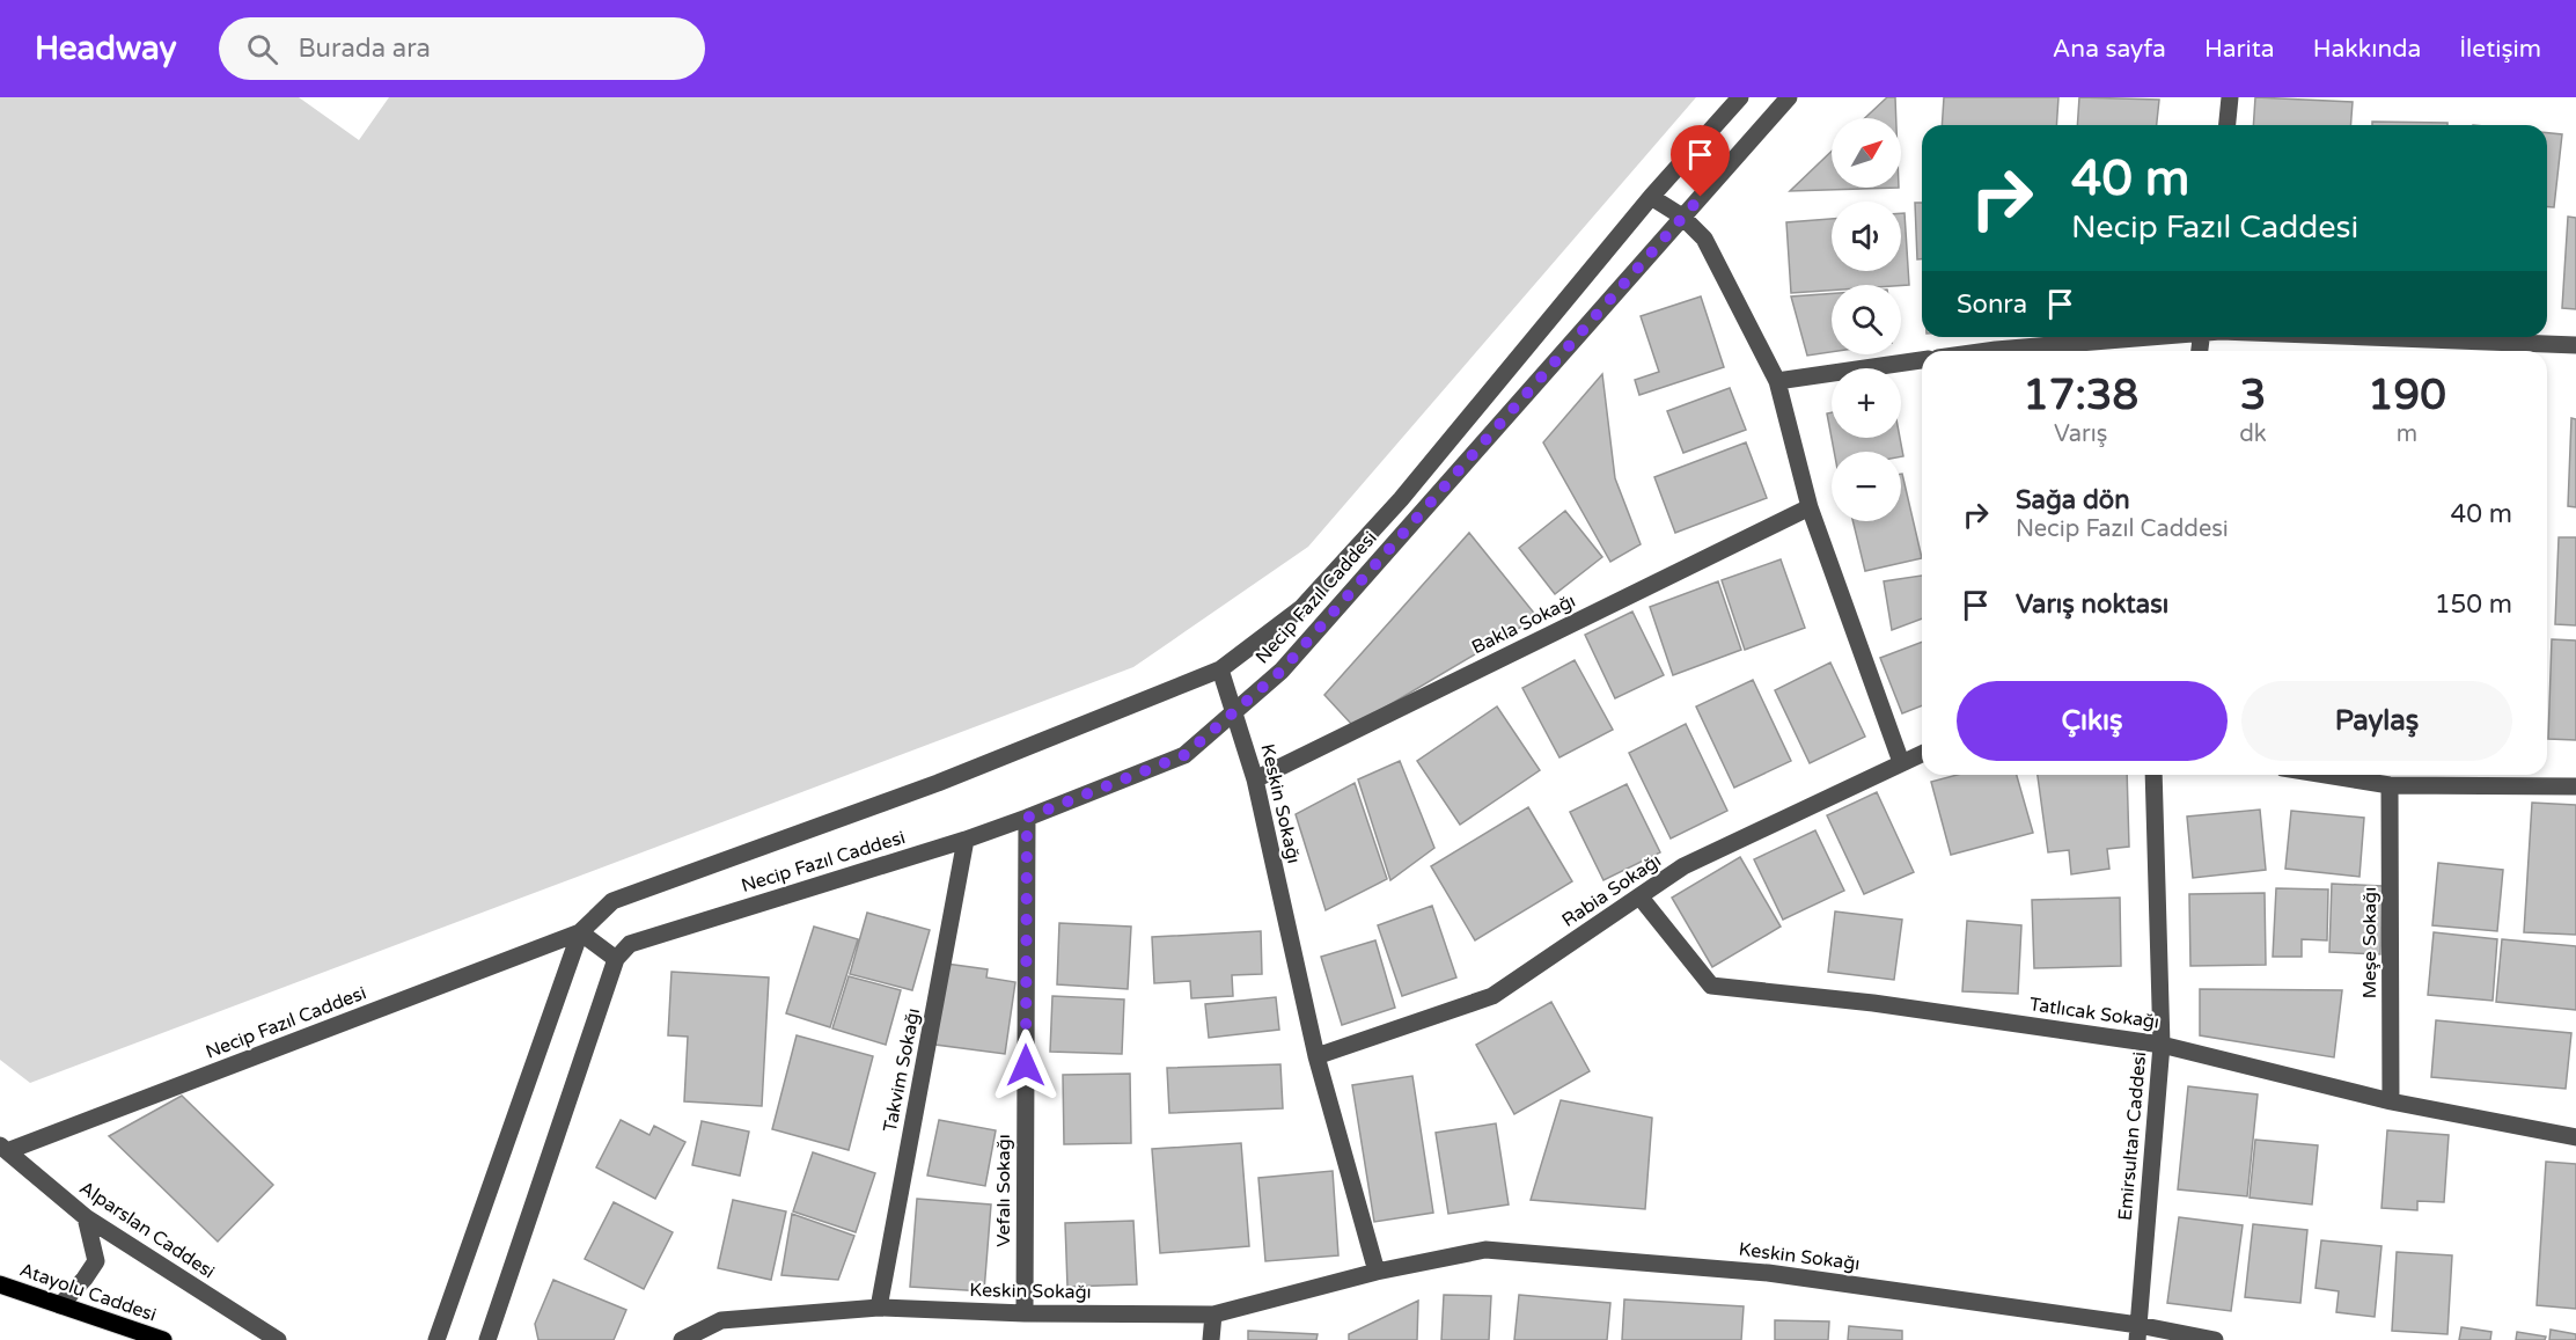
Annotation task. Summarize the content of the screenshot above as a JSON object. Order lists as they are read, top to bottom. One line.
{"streets":{"main road":["Atayolu Caddesi"],"street":["Necip Fazıl Caddesi","Bakla Sokağı","Keskin Sokağı","Rabia Sokağı","Meşe Sokağı","Tatlıcak Sokağı","Takvim Sokağı","Emirsultan Caddesi","Vefalı Sokağı","Alparslan Caddesi"]},"crossings":[["Necip Fazıl Caddesi","Keskin Sokağı"],["Necip Fazıl Caddesi","Takvim Sokağı"],["Necip Fazıl Caddesi","Vefalı Sokağı"],["Necip Fazıl Caddesi","Alparslan Caddesi"],["Bakla Sokağı","Keskin Sokağı"],["Keskin Sokağı","Rabia Sokağı"],["Keskin Sokağı","Takvim Sokağı"],["Keskin Sokağı","Emirsultan Caddesi"],["Keskin Sokağı","Vefalı Sokağı"],["Rabia Sokağı","Tatlıcak Sokağı"],["Meşe Sokağı","Tatlıcak Sokağı"],["Tatlıcak Sokağı","Emirsultan Caddesi"]],"north":"top right","page":{"header":"Headway","search":"Burada ara","nav":["Ana sayfa","Harita","Hakkında","İletişim"],"map_buttons":["+","−"],"turn":["40 m","Necip Fazıl Caddesi"],"then":"Sonra","eta":["17:38","Varış","3","dk","190","m"],"list":[{"name":"Sağa dön","note":"Necip Fazıl Caddesi","value":"40 m"},{"name":"Varış noktası","value":"150 m"}],"buttons":["Çıkış","Paylaş"]}}
